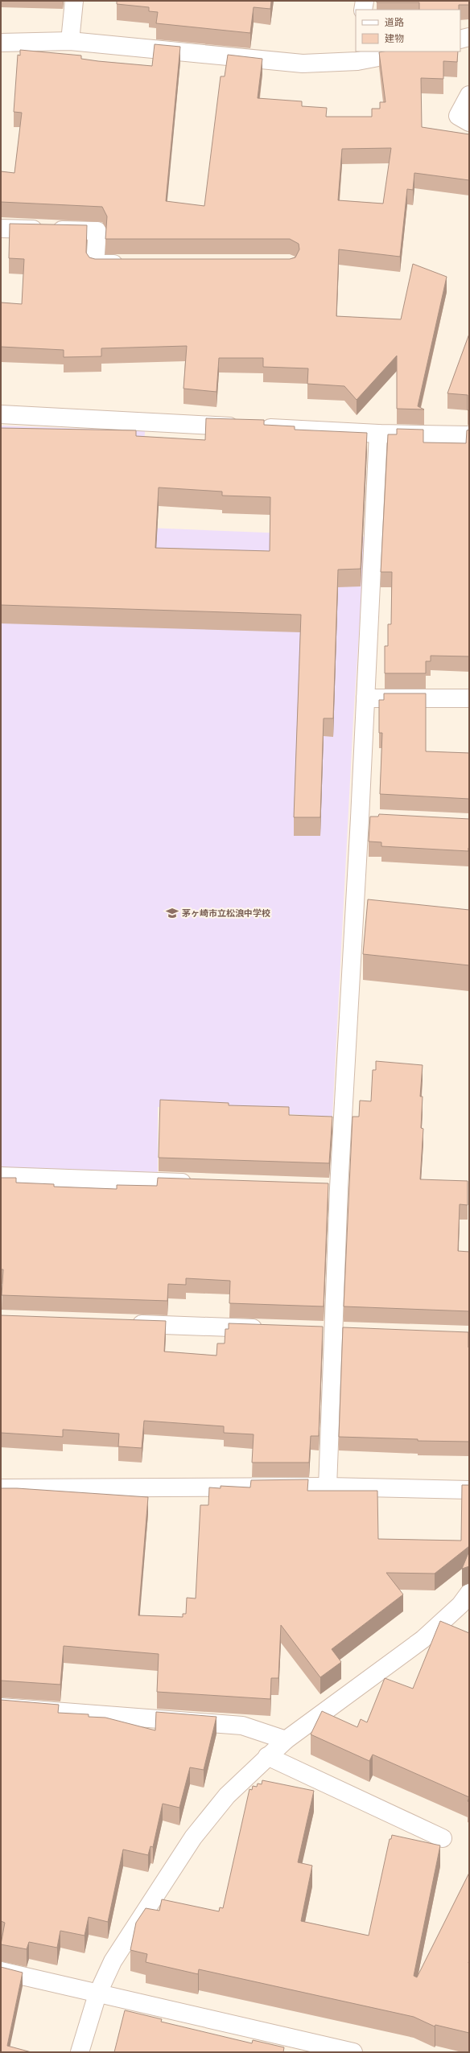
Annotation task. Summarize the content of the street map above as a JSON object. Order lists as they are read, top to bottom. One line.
{"places":{"school or university":["茅ヶ崎市立松浪中学校"]},"legend":["道路","建物"]}
